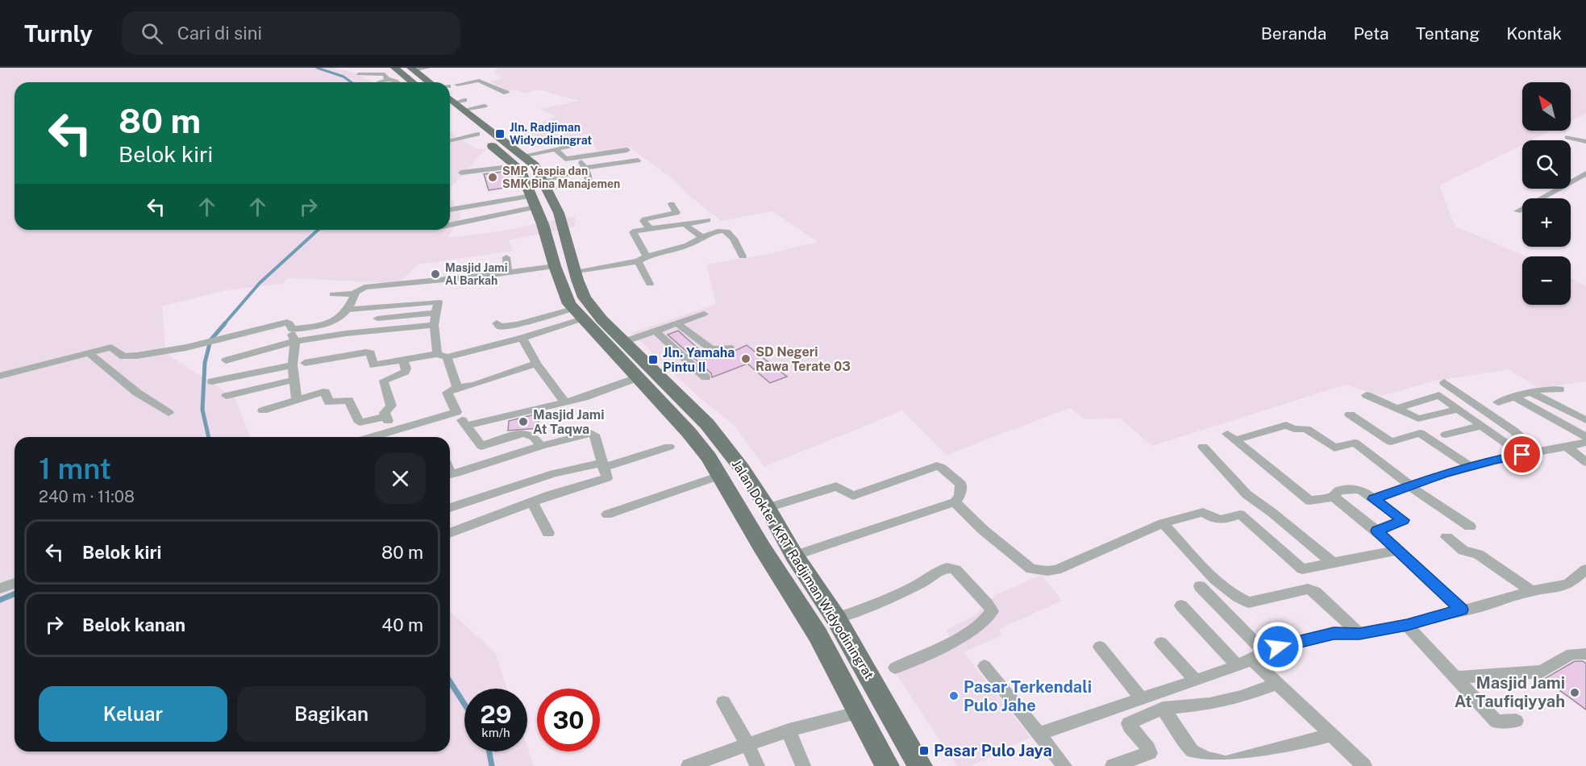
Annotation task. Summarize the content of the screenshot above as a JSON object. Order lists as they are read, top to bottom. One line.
{"streets":{"main road":["Jalan Dokter KRT Radjiman Widyodiningrat"]},"places":{"transit":["Jln. Radjiman Widyodiningrat","Jln. Yamaha Pintu II","Pasar Pulo Jaya"],"other":["SMP Yaspia dan SMK Bina Manajemen","Masjid Jami Al Barkah","SD Negeri Rawa Terate 03","Masjid Jami At Taqwa","Masjid Jami At Taufiqiyyah","Pasar Terkendali Pulo Jahe"]},"north":"top left","page":{"header":"Turnly","search":"Cari di sini","nav":["Beranda","Peta","Tentang","Kontak"],"map_buttons":["+","−"],"turn":["80 m","Belok kiri"],"heading":["1 mnt","240 m · 11:08"],"list":[{"name":"Belok kiri","value":"80 m"},{"name":"Belok kanan","value":"40 m"}],"buttons":["Keluar","Bagikan"],"speed":"29 km/h","limit":"30"}}
